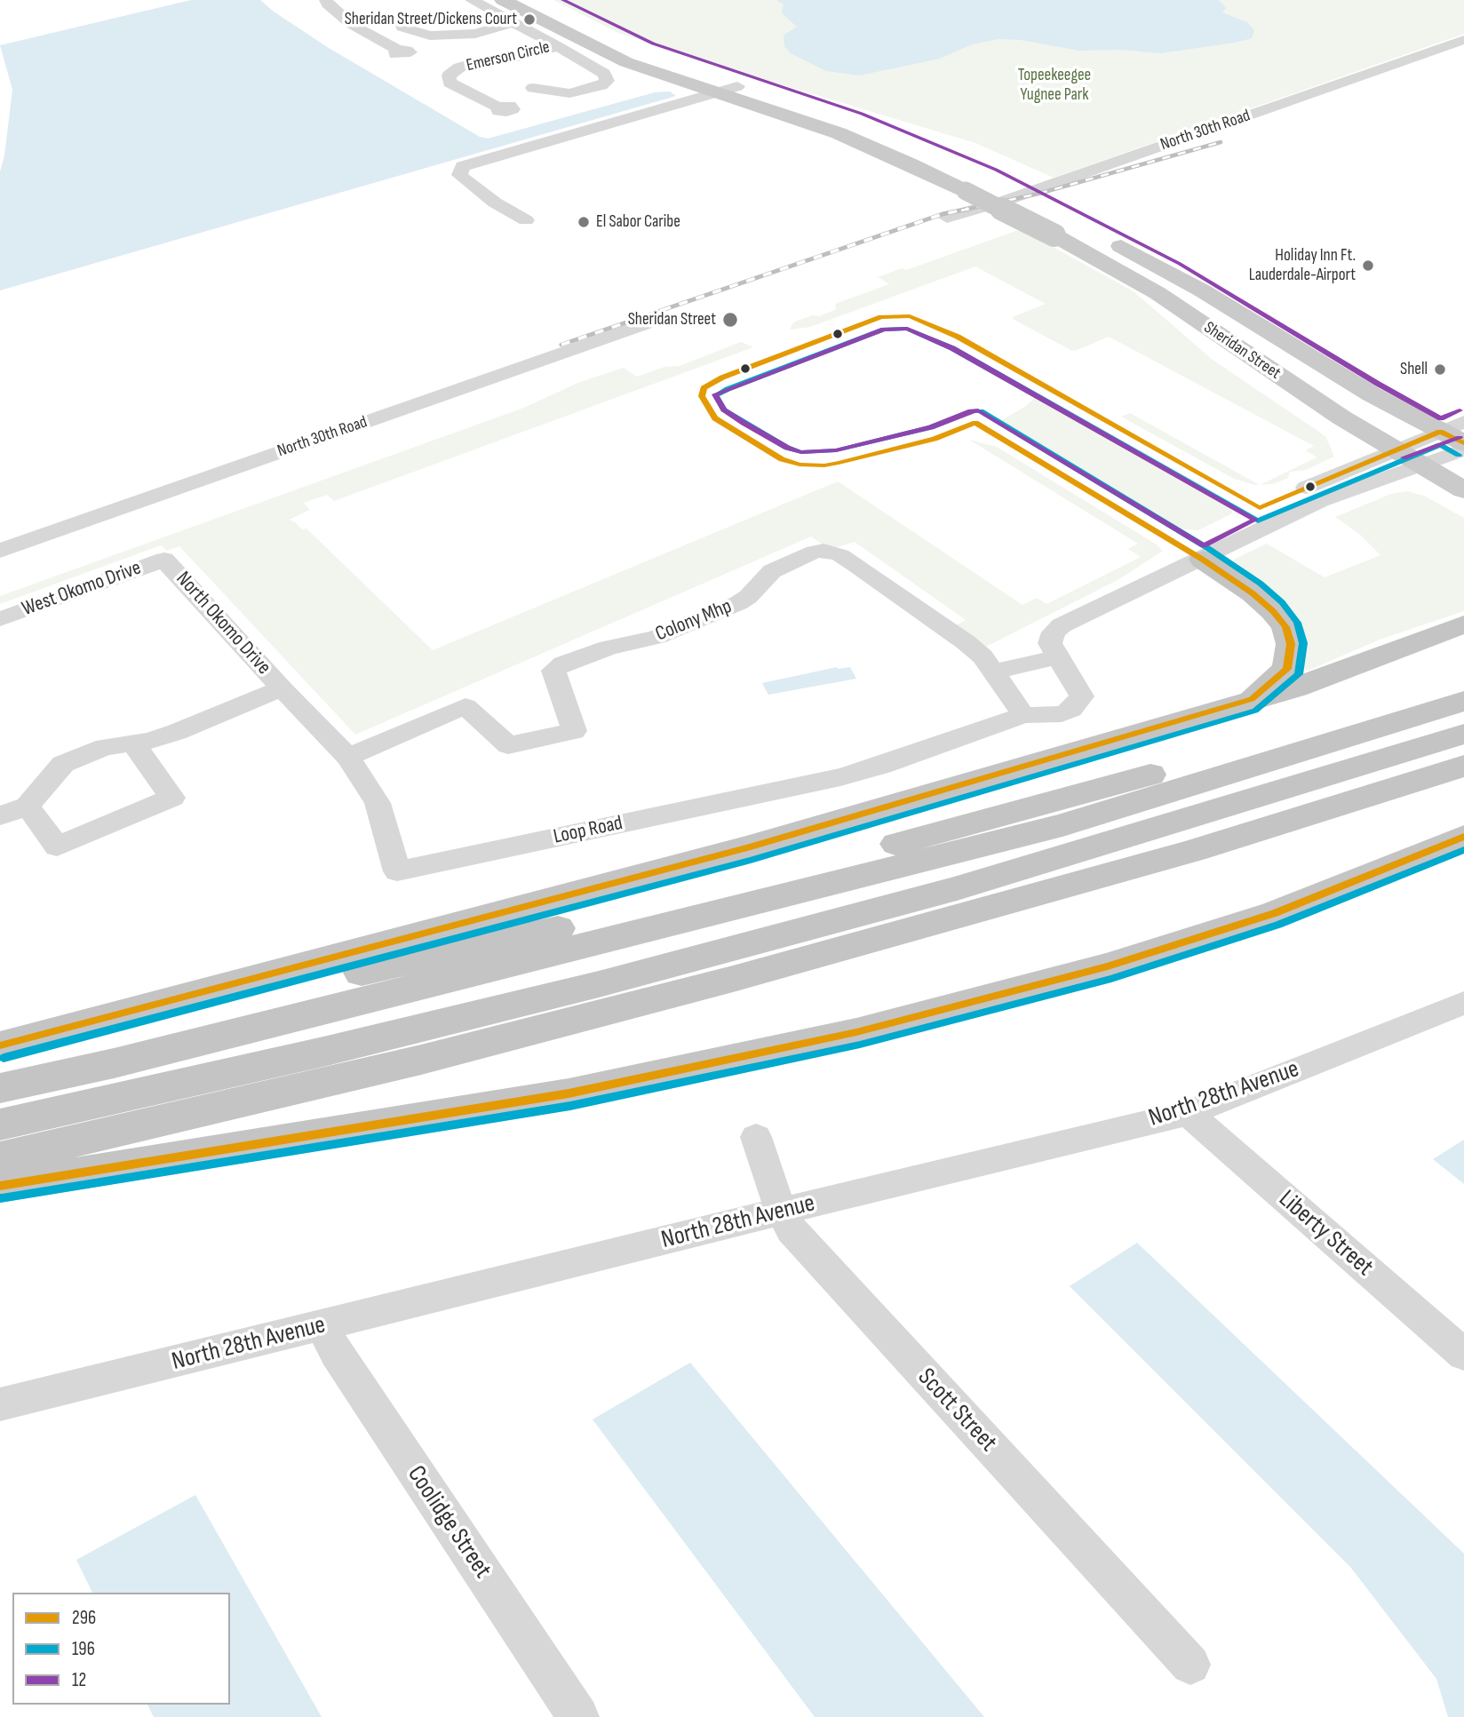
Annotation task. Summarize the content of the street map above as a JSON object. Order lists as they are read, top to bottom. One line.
{"streets":{"main road":["Sheridan Street"],"street":["Emerson Circle","North 30th Road","West Okomo Drive","Colony Mhp","North Okomo Drive","Loop Road","North 28th Avenue","Liberty Street","Scott Street","Coolidge Street"]},"crossings":[["West Okomo Drive","North Okomo Drive"],["Colony Mhp","North Okomo Drive"],["North Okomo Drive","Loop Road"],["North 28th Avenue","Liberty Street"],["North 28th Avenue","Scott Street"],["North 28th Avenue","Coolidge Street"]],"parks":["Topeekeegee Yugnee Park"],"places":["Sheridan Street/Dickens Court","El Sabor Caribe","Holiday Inn Ft. Lauderdale-Airport","Sheridan Street","Shell"],"lines":["transit line 12","transit line 296","transit line 196"],"legend":["296","196","12"]}
